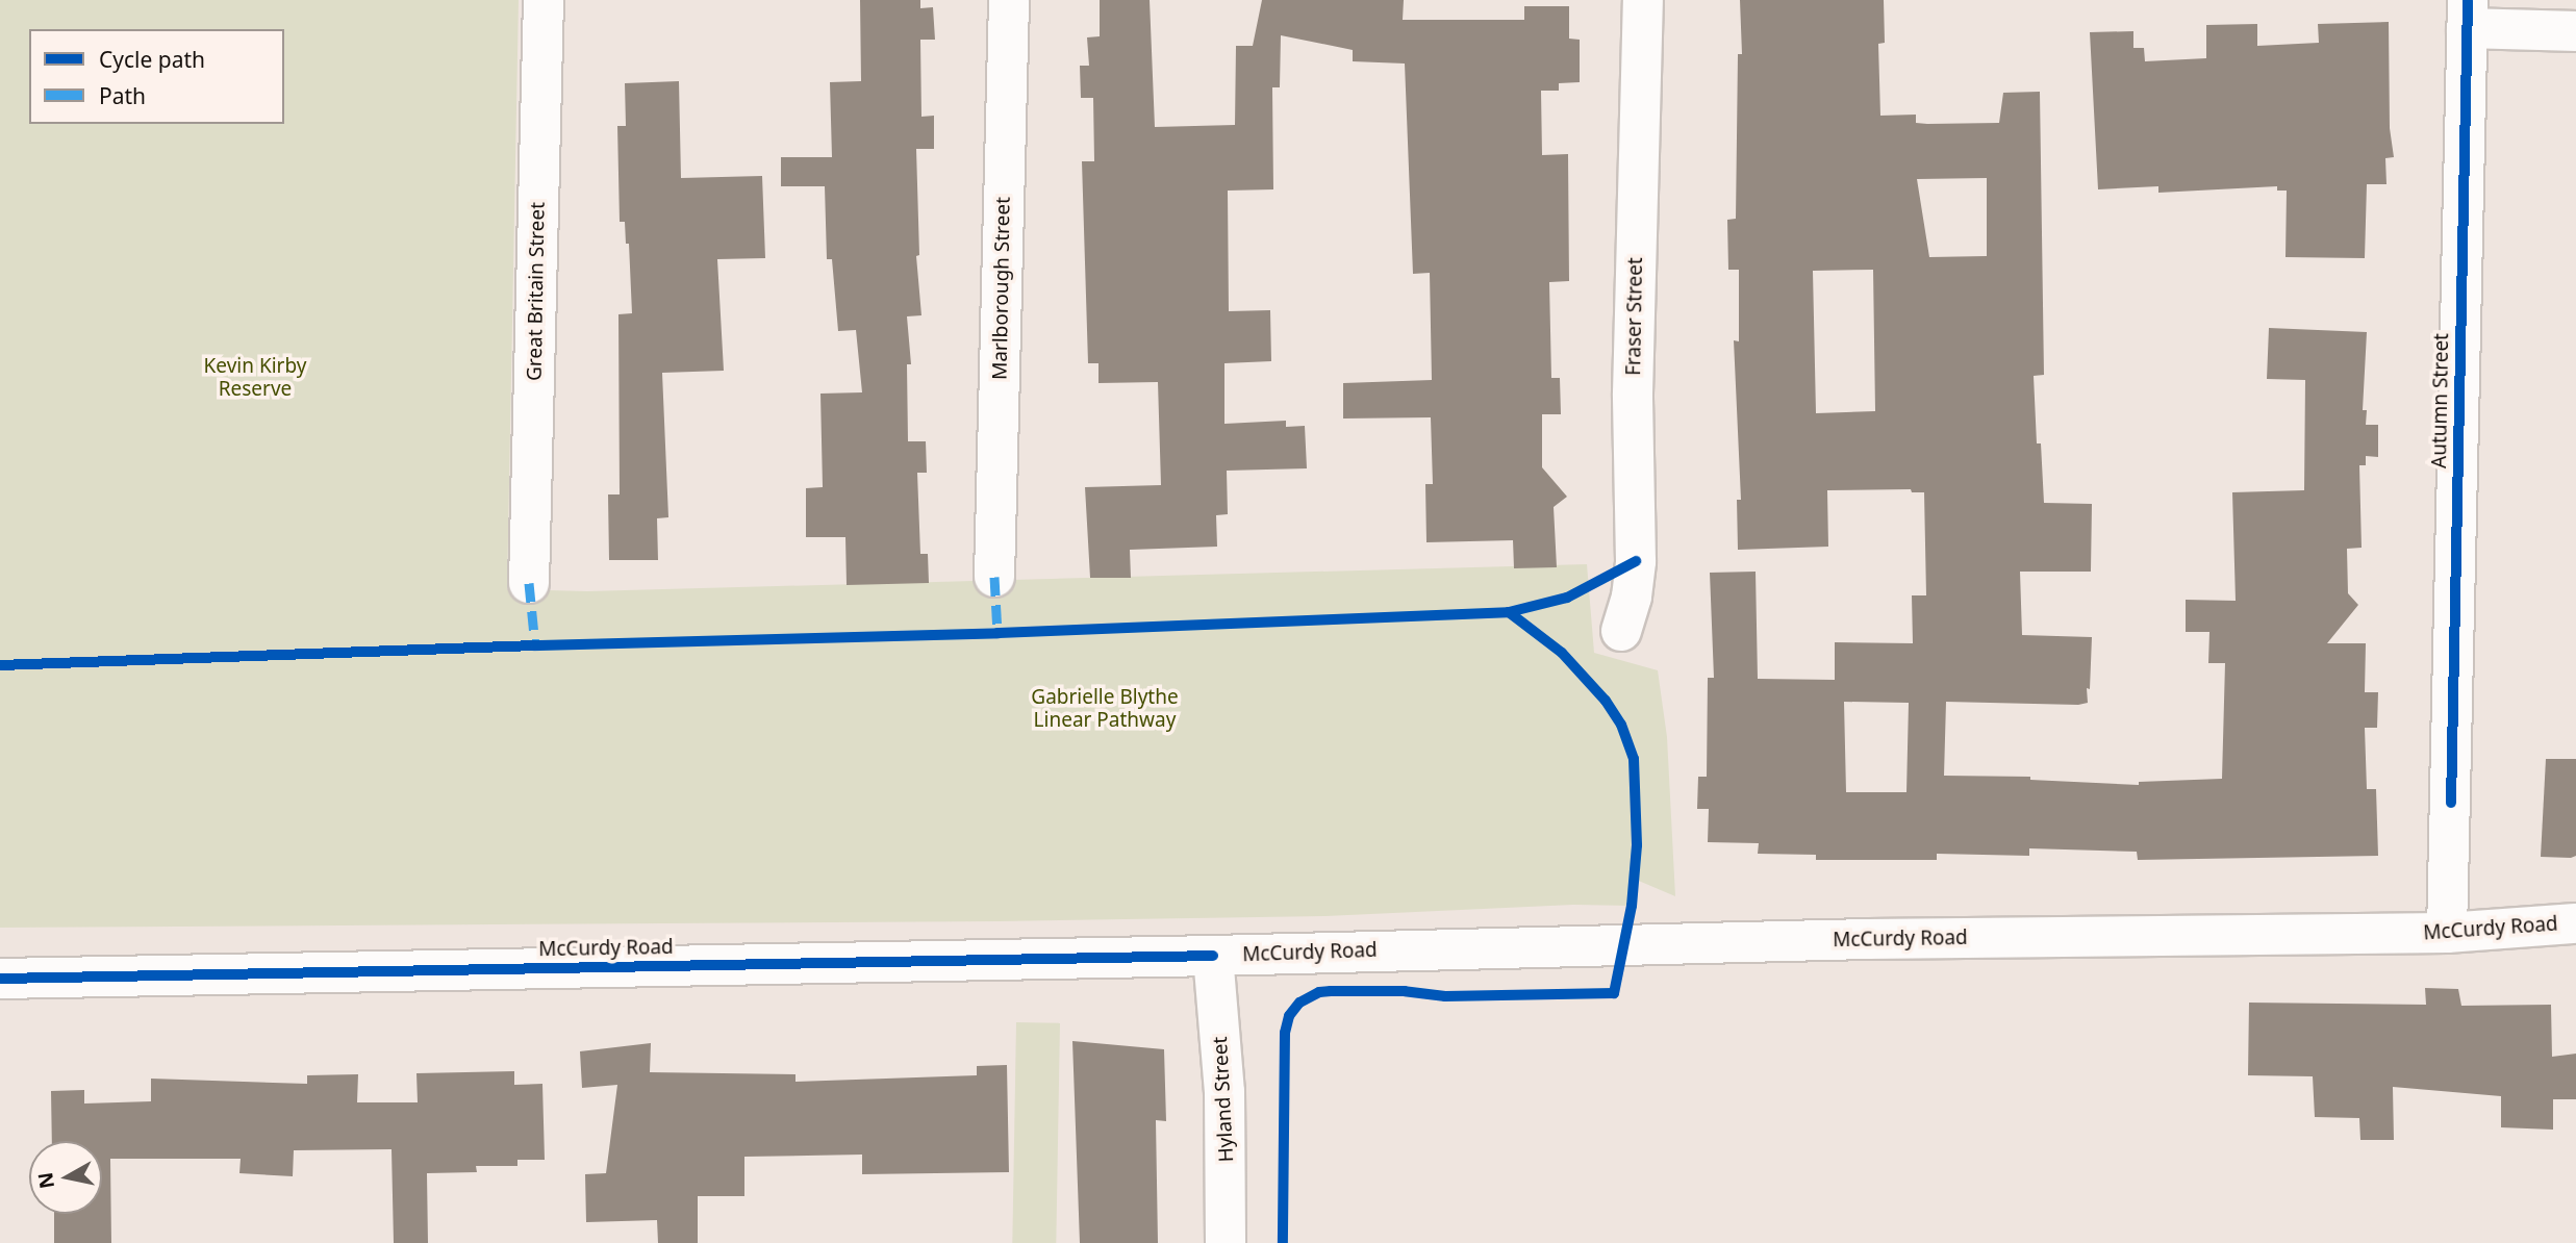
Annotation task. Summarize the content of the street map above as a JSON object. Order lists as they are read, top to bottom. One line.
{"streets":{"street":["Marlborough Street","Great Britain Street","Fraser Street","Autumn Street","McCurdy Road","Hyland Street"]},"crossings":[["Autumn Street","McCurdy Road"],["McCurdy Road","Hyland Street"]],"parks":["Kevin Kirby Reserve","Gabrielle Blythe Linear Pathway"],"legend":["Cycle path","Path"],"north":"left"}
